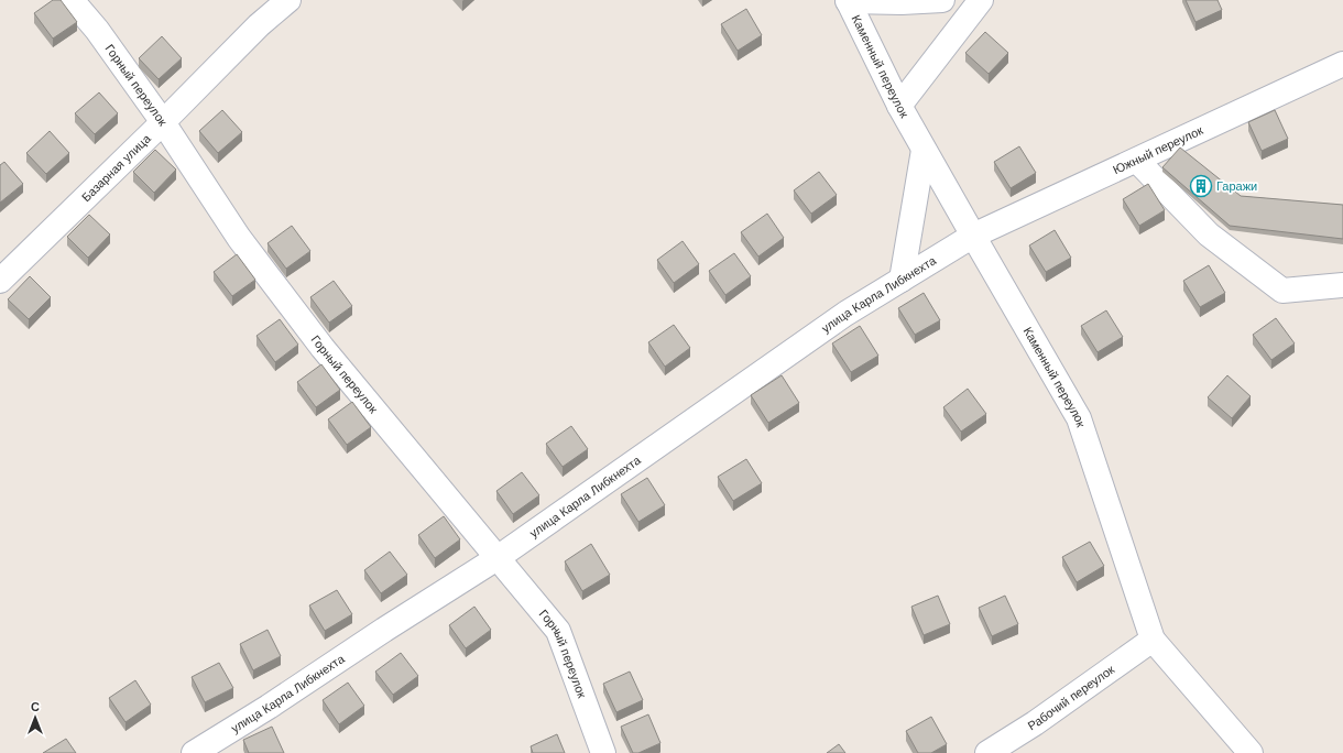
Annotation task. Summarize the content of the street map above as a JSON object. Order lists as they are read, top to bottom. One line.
{"streets":{"street":["Каменный переулок","Горный переулок","Южный переулок","Базарная улица","улица Карла Либкнехта","Рабочий переулок"]},"crossings":[["Каменный переулок","Южный переулок"],["Каменный переулок","улица Карла Либкнехта"],["Каменный переулок","Рабочий переулок"],["Горный переулок","Базарная улица"],["Горный переулок","улица Карла Либкнехта"],["Южный переулок","улица Карла Либкнехта"]],"places":{"building":["Гаражи"]},"north":"top"}
